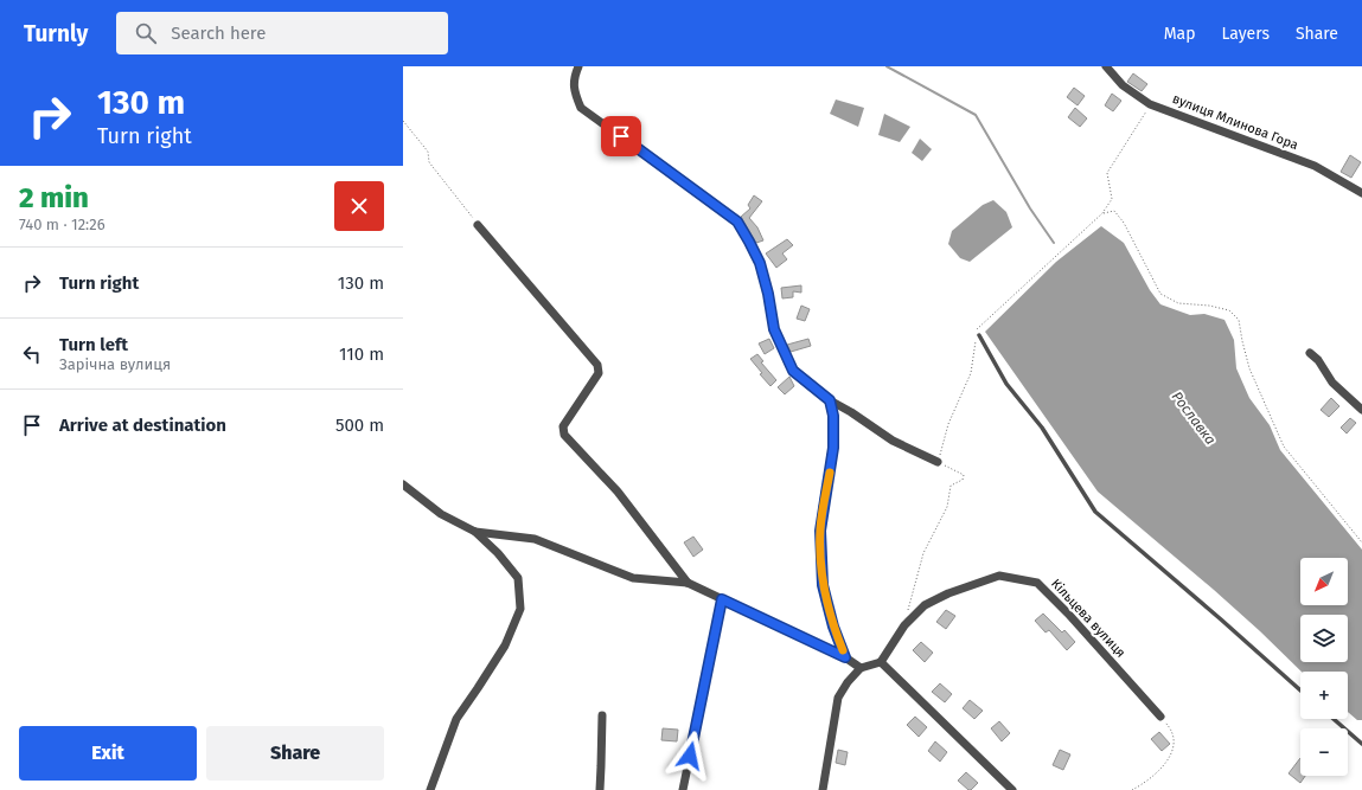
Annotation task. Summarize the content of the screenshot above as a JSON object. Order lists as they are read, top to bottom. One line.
{"streets":{"street":["вулиця Млинова Гора","Кільцева вулиця"]},"water":["Рославка"],"north":"bottom left","page":{"header":"Turnly","search":"Search here","nav":["Map","Layers","Share"],"turn":["130 m","Turn right"],"heading":["2 min","740 m · 12:26"],"list":[{"name":"Turn right","value":"130 m"},{"name":"Turn left","note":"Зарічна вулиця","value":"110 m"},{"name":"Arrive at destination","value":"500 m"}],"map_buttons":["+","−"],"buttons":["Exit","Share"]}}
